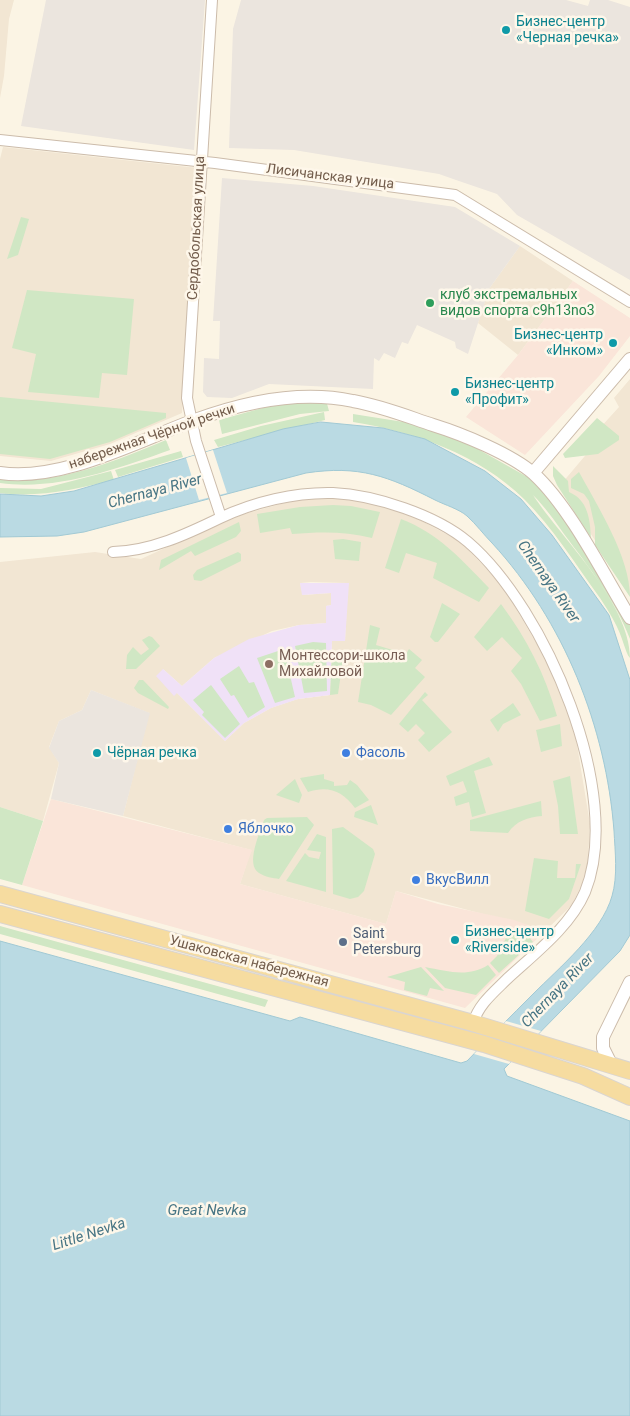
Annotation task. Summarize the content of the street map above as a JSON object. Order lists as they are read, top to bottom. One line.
{"streets":{"main road":["Ушаковская набережная"],"street":["Лисичанская улица","Сердобольская улица","набережная Чёрной речки"]},"crossings":[["Лисичанская улица","Сердобольская улица"],["Сердобольская улица","набережная Чёрной речки"]],"water":["Chernaya River","Great Nevka","Little Nevka"],"places":["Бизнес-центр «Черная речка»","клуб экстремальных видов спорта c9h13no3","Бизнес-центр «Инком»","Бизнес-центр «Профит»","Монтессори-школа Михайловой","Чёрная речка","Фасоль","Яблочко","ВкусВилл","Бизнес-центр «Riverside»","Saint Petersburg"]}
